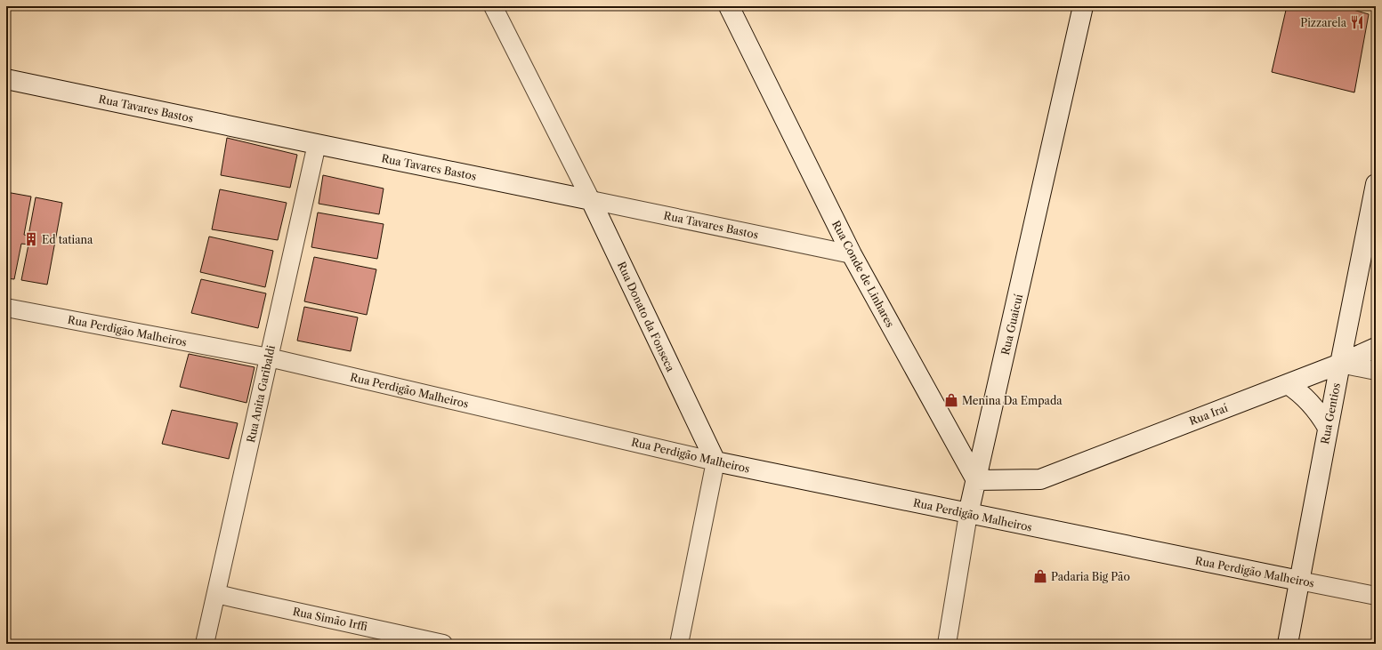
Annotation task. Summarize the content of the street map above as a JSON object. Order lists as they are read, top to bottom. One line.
{"streets":{"street":["Rua Tavares Bastos","Rua Conde de Linhares","Rua Donato da Fonseca","Rua Guaicuí","Rua Perdigão Malheiros","Rua Anita Garibaldi","Rua Gentios","Rua Iraí","Rua Simão Irffi"]},"crossings":[["Rua Tavares Bastos","Rua Conde de Linhares"],["Rua Tavares Bastos","Rua Donato da Fonseca"],["Rua Tavares Bastos","Rua Anita Garibaldi"],["Rua Conde de Linhares","Rua Guaicuí"],["Rua Conde de Linhares","Rua Iraí"],["Rua Donato da Fonseca","Rua Perdigão Malheiros"],["Rua Guaicuí","Rua Perdigão Malheiros"],["Rua Guaicuí","Rua Iraí"],["Rua Perdigão Malheiros","Rua Anita Garibaldi"],["Rua Perdigão Malheiros","Rua Gentios"],["Rua Anita Garibaldi","Rua Simão Irffi"],["Rua Gentios","Rua Iraí"]],"places":{"restaurant":["Pizzarela"],"building":["Ed tatiana"],"shop":["Menina Da Empada","Padaria Big Pão"]}}
